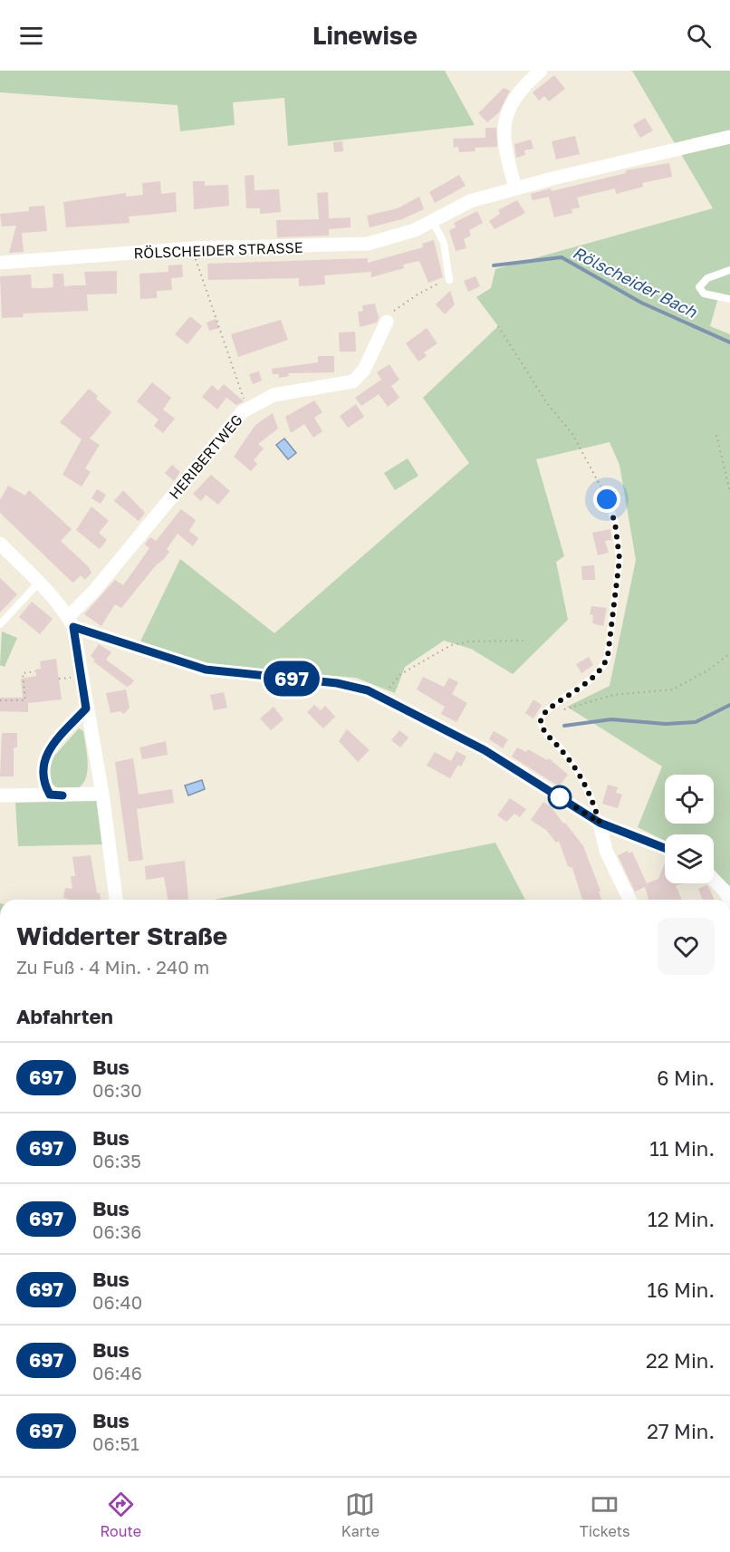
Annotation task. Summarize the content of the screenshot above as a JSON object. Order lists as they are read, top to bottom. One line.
{"streets":{"street":["RÖLSCHEIDER STRASSE","HERIBERTWEG"]},"water":["Rölscheider Bach"],"lines":["bus line 697"],"page":{"header":"Linewise","on_map":"697","heading":[["Widderter Straße","Zu Fuß · 4 Min. · 240 m"],"Abfahrten"],"list":[{"mark":"697","name":"Bus","note":"06:30","value":"6 Min."},{"mark":"697","name":"Bus","note":"06:35","value":"11 Min."},{"mark":"697","name":"Bus","note":"06:36","value":"12 Min."},{"mark":"697","name":"Bus","note":"06:40","value":"16 Min."},{"mark":"697","name":"Bus","note":"06:46","value":"22 Min."},{"mark":"697","name":"Bus","note":"06:51","value":"27 Min."}],"tabs":["Route","Karte","Tickets"]}}
